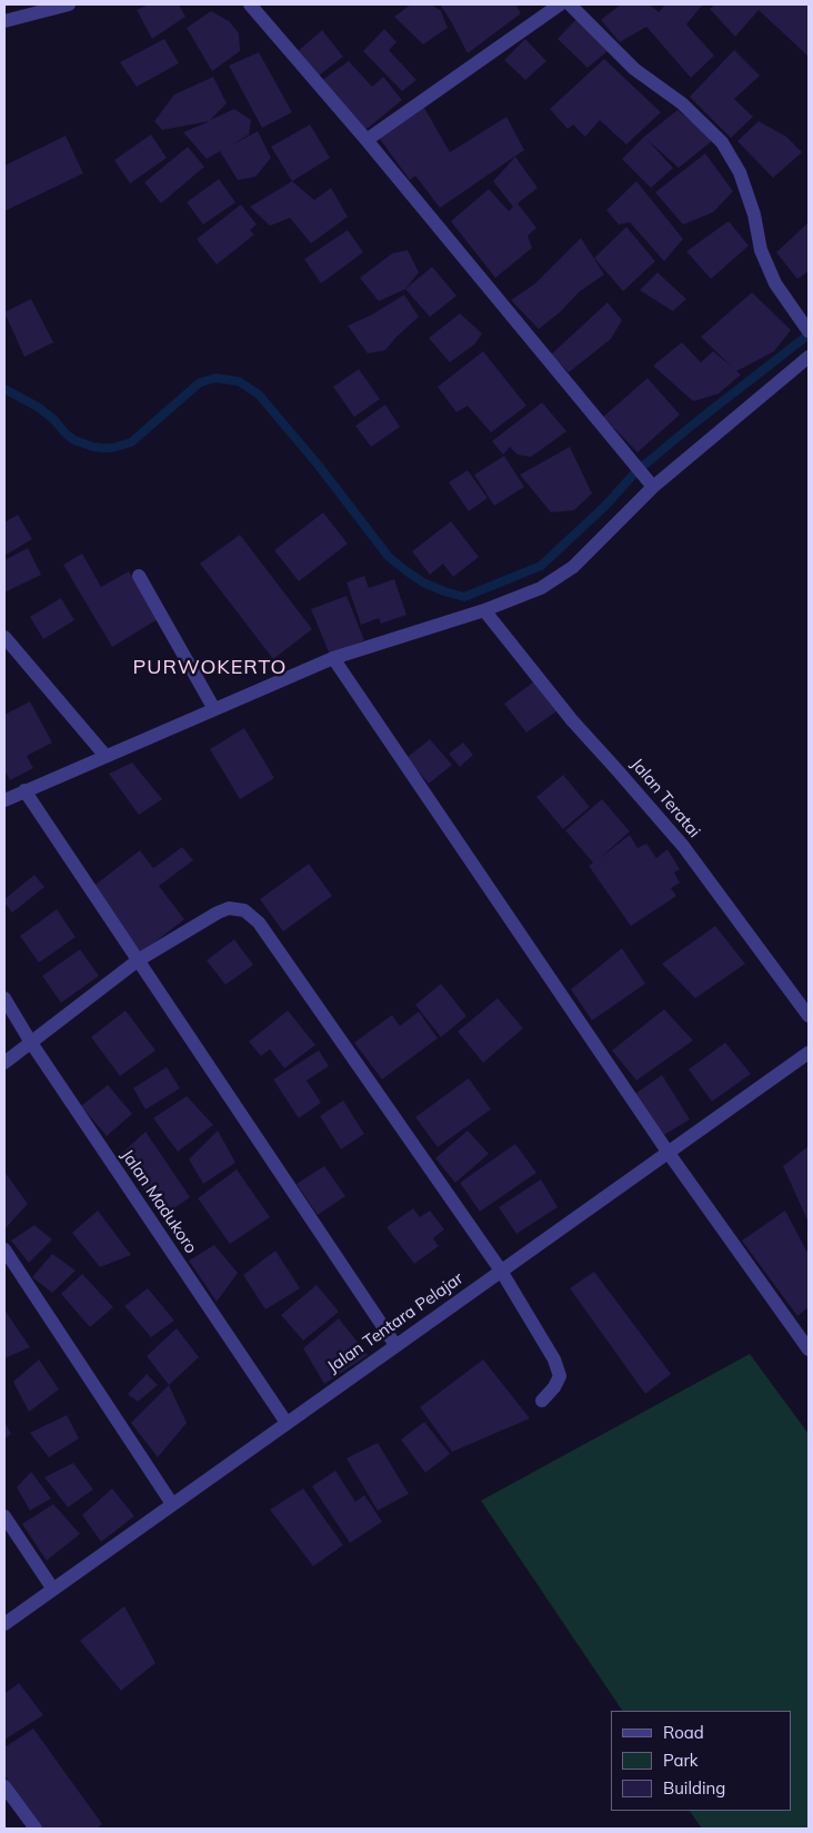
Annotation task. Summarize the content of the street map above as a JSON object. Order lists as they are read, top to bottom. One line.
{"streets":{"street":["Jalan Teratai","Jalan Madukoro","Jalan Tentara Pelajar"]},"crossings":[["Jalan Madukoro","Jalan Tentara Pelajar"]],"districts":["PURWOKERTO"],"legend":["Road","Park","Building"]}
